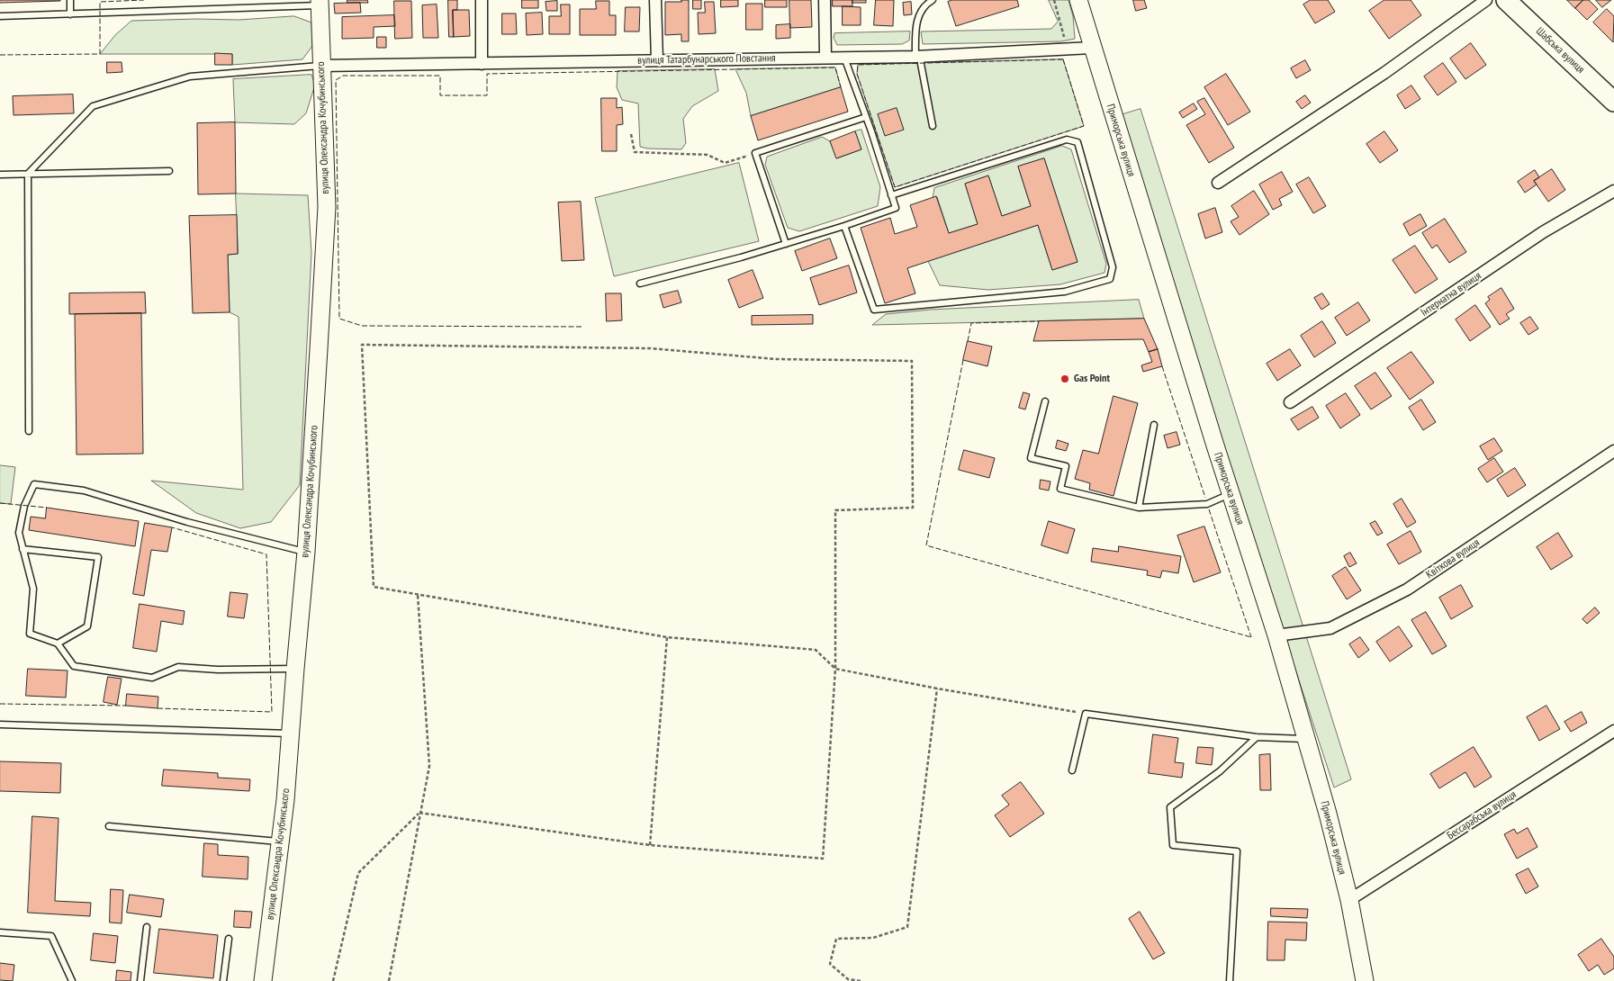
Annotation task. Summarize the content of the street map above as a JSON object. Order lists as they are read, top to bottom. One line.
{"streets":{"main road":["Шабська вулиця"],"street":["вулиця Татарбунарського Повстання","вулиця Олександра Кочубинського","Приморська вулиця","Інтернатна вулиця","Квіткова вулиця","Бессарабська вулиця"]},"crossings":[["вулиця Татарбунарського Повстання","вулиця Олександра Кочубинського"],["вулиця Татарбунарського Повстання","Приморська вулиця"],["Приморська вулиця","Квіткова вулиця"],["Приморська вулиця","Бессарабська вулиця"]],"places":["Gas Point"]}
